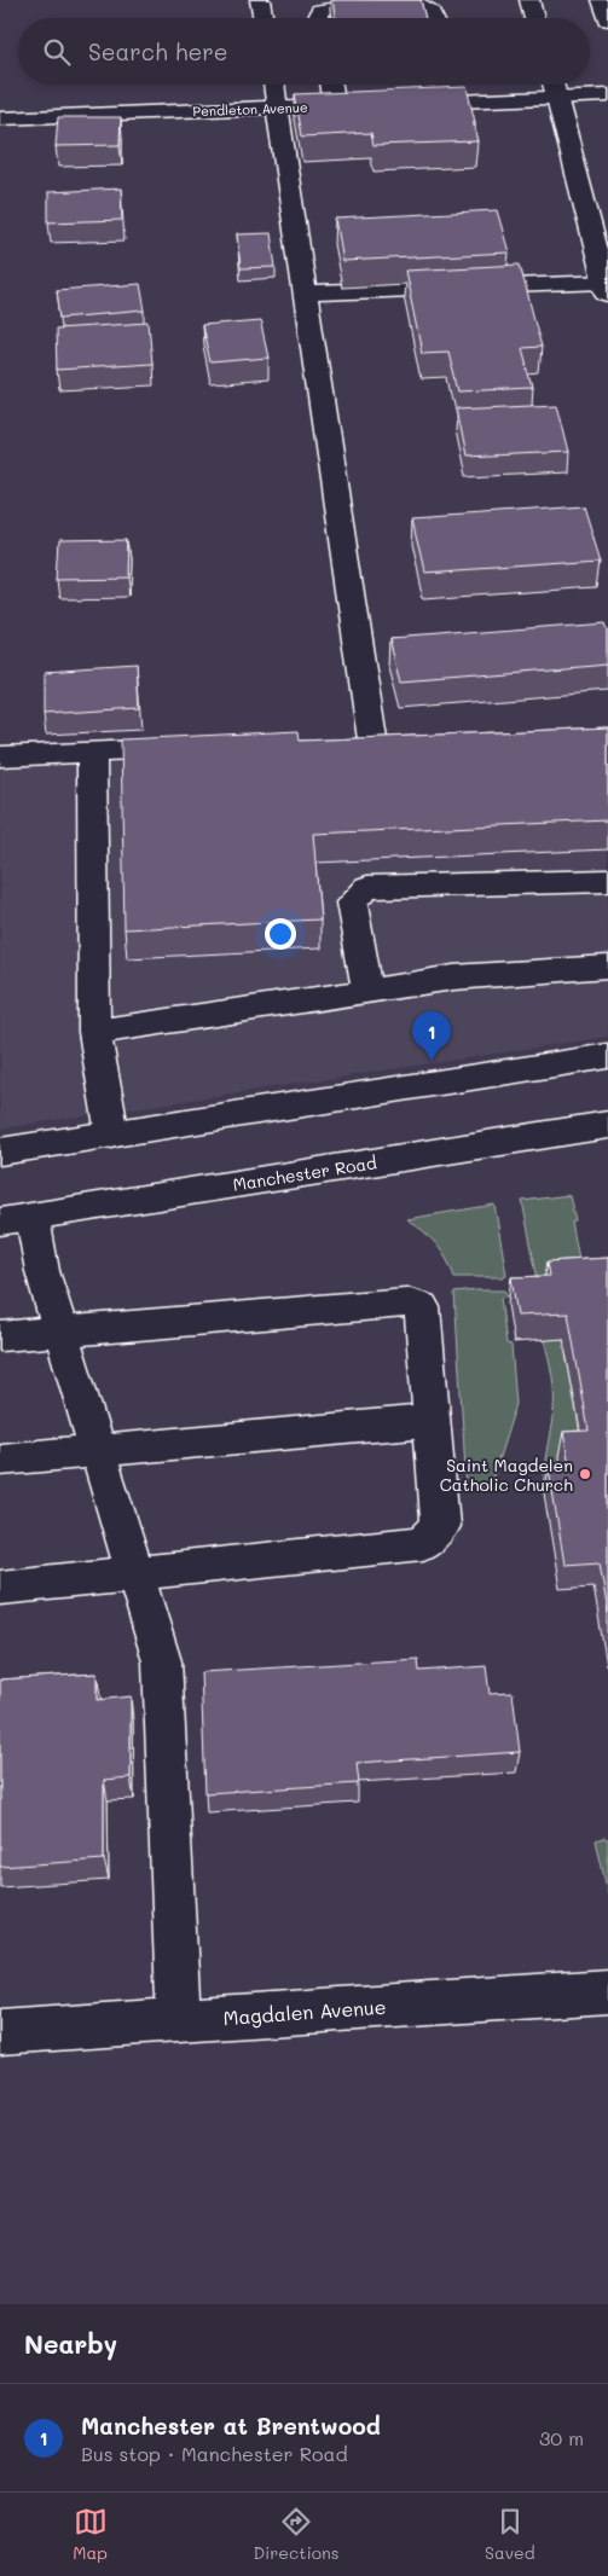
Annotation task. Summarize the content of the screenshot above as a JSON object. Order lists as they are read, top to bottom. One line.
{"streets":{"main road":["Pendleton Avenue","Manchester Road","Magdalen Avenue"]},"places":["Saint Magdelen Catholic Church"],"page":{"search":"Search here","pins":"1","heading":"Nearby","list":[{"mark":"1","name":"Manchester at Brentwood","note":"Bus stop · Manchester Road","value":"30 m"}],"nav":["Map","Directions","Saved"]}}
